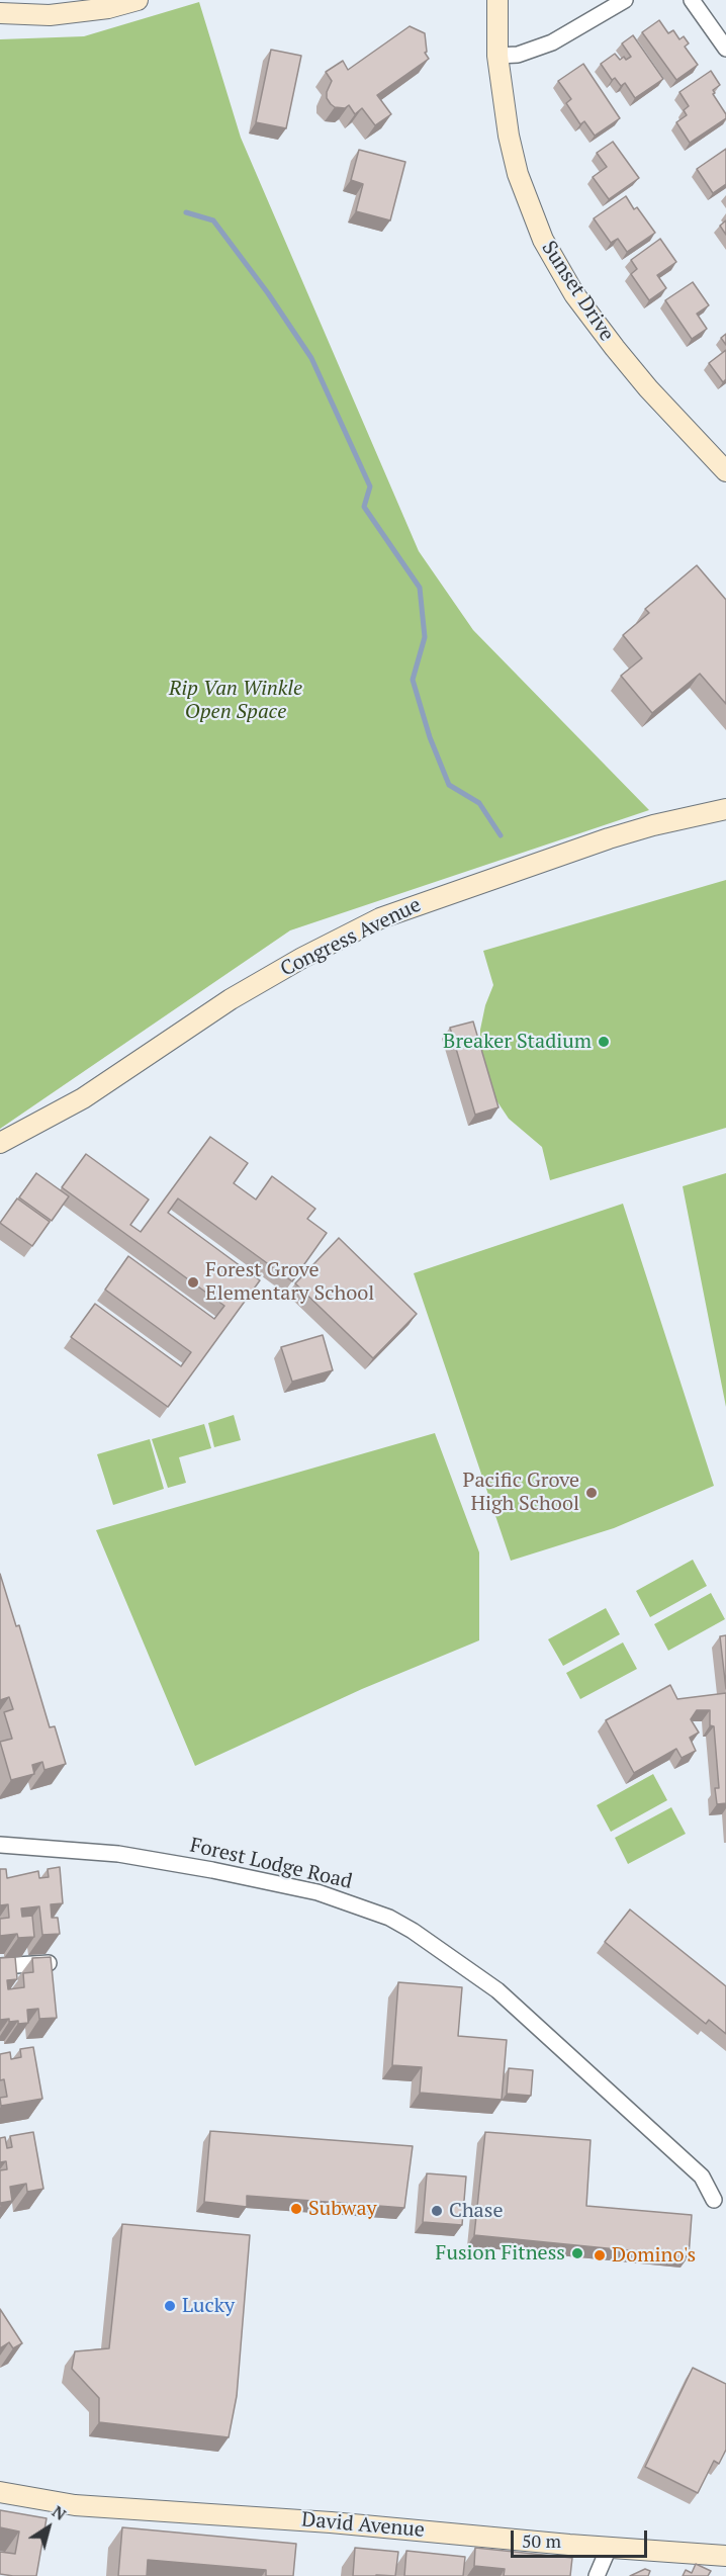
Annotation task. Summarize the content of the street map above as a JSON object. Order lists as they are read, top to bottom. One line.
{"streets":{"street":["Sunset Drive","Congress Avenue","Forest Lodge Road","David Avenue"]},"parks":["Rip Van Winkle Open Space"],"places":["Breaker Stadium","Forest Grove Elementary School","Pacific Grove High School","Subway","Chase","Fusion Fitness","Domino's","Lucky"],"scale_bar":"50 m","north":"top right"}
